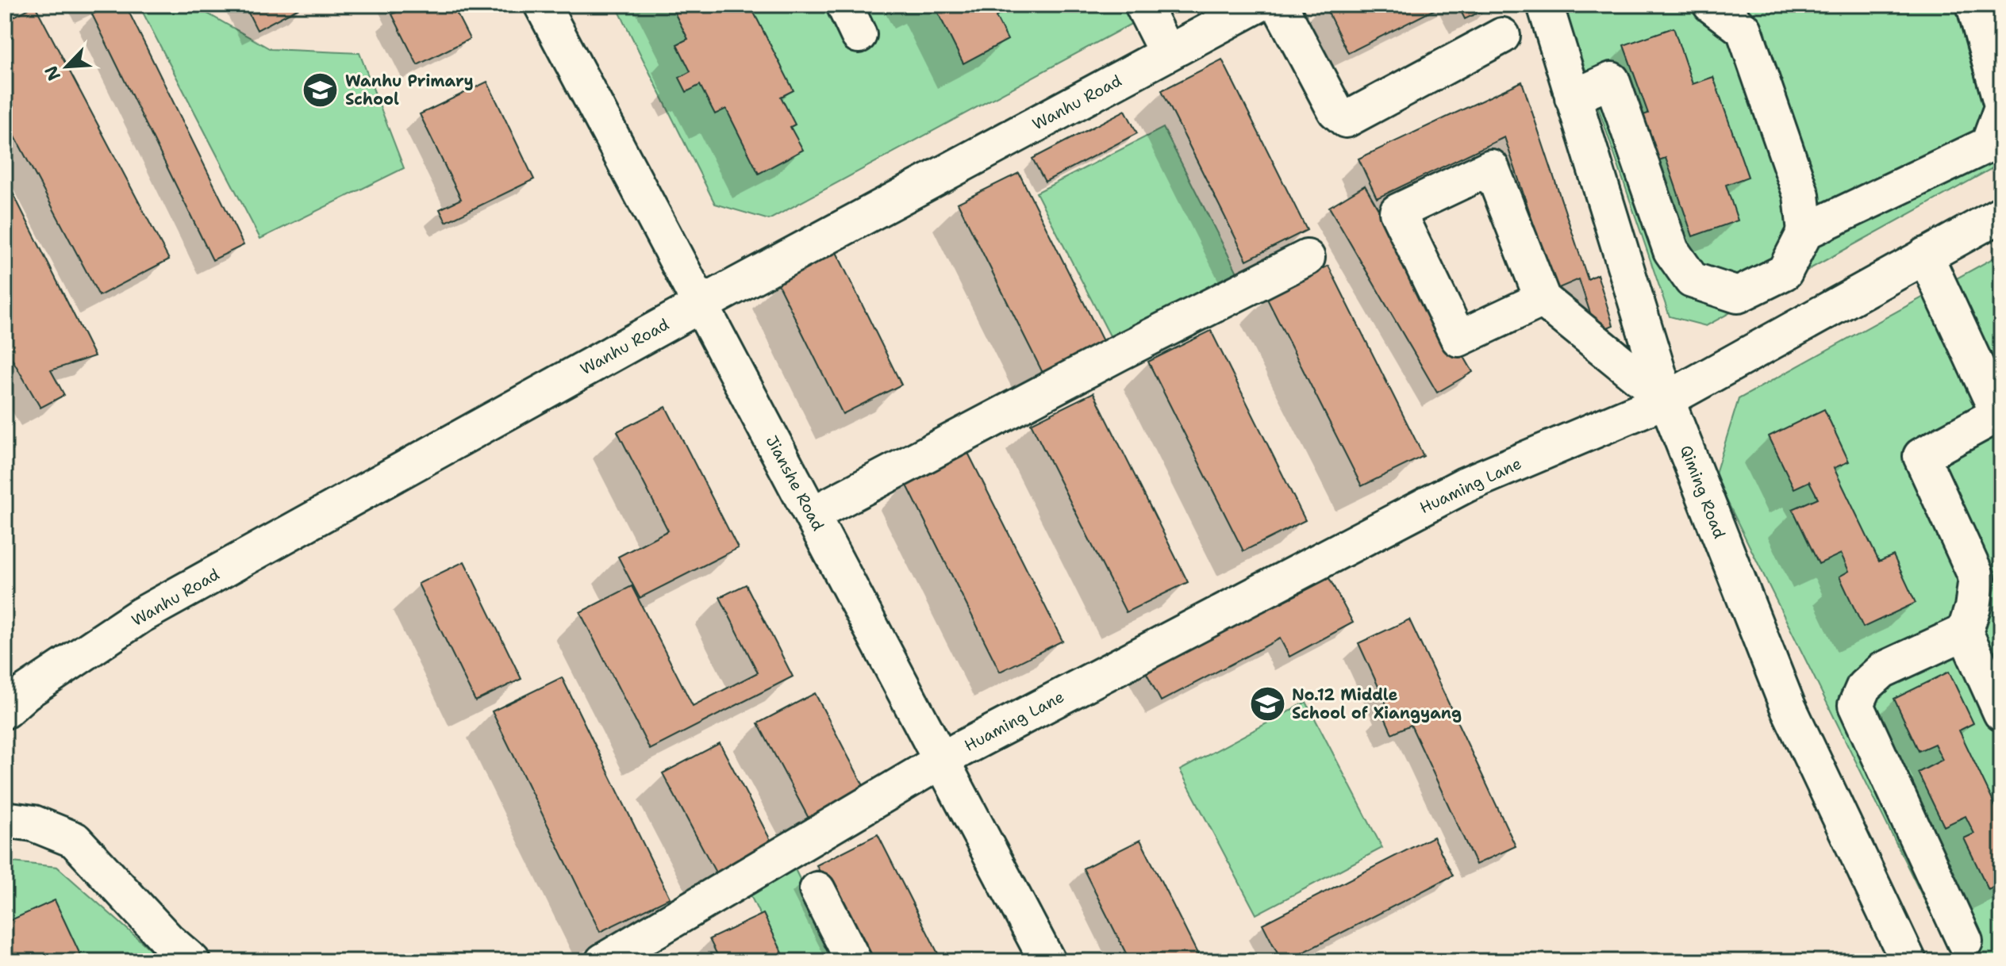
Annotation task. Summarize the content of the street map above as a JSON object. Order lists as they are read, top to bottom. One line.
{"streets":{"street":["Wanhu Road","Jianshe Road","Huaming Lane","Qiming Road"]},"crossings":[["Wanhu Road","Jianshe Road"],["Jianshe Road","Huaming Lane"],["Huaming Lane","Qiming Road"]],"places":{"school or university":["Wanhu Primary School","No.12 Middle School of Xiangyang"]},"north":"bottom left"}
